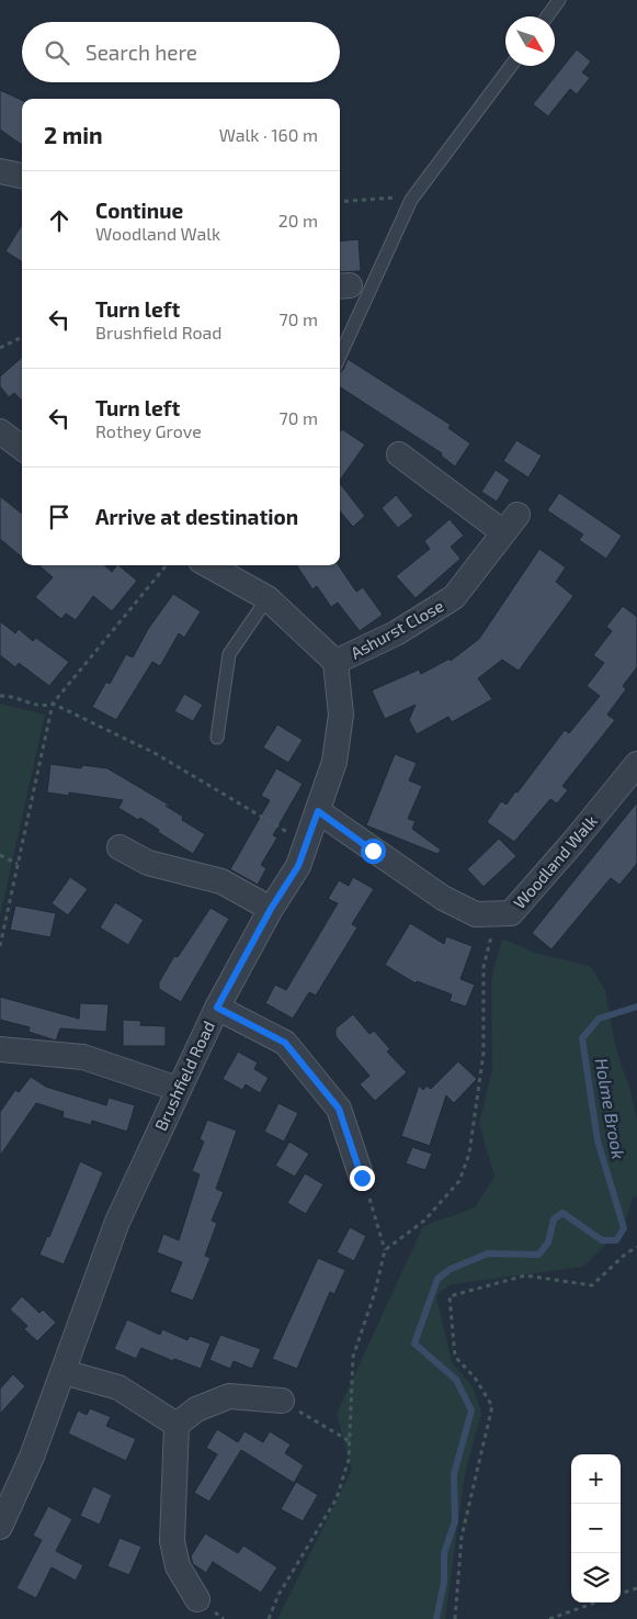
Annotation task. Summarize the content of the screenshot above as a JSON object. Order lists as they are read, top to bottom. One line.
{"streets":{"street":["Ashurst Close","Woodland Walk","Brushfield Road"]},"crossings":[["Ashurst Close","Brushfield Road"],["Woodland Walk","Brushfield Road"]],"water":["Holme Brook"],"north":"bottom right","page":{"search":"Search here","heading":["2 min","Walk · 160 m"],"list":[["Continue","Woodland Walk","20 m"],["Turn left","Brushfield Road","70 m"],["Turn left","Rothey Grove","70 m"],"Arrive at destination"],"map_buttons":["+","−"]}}
